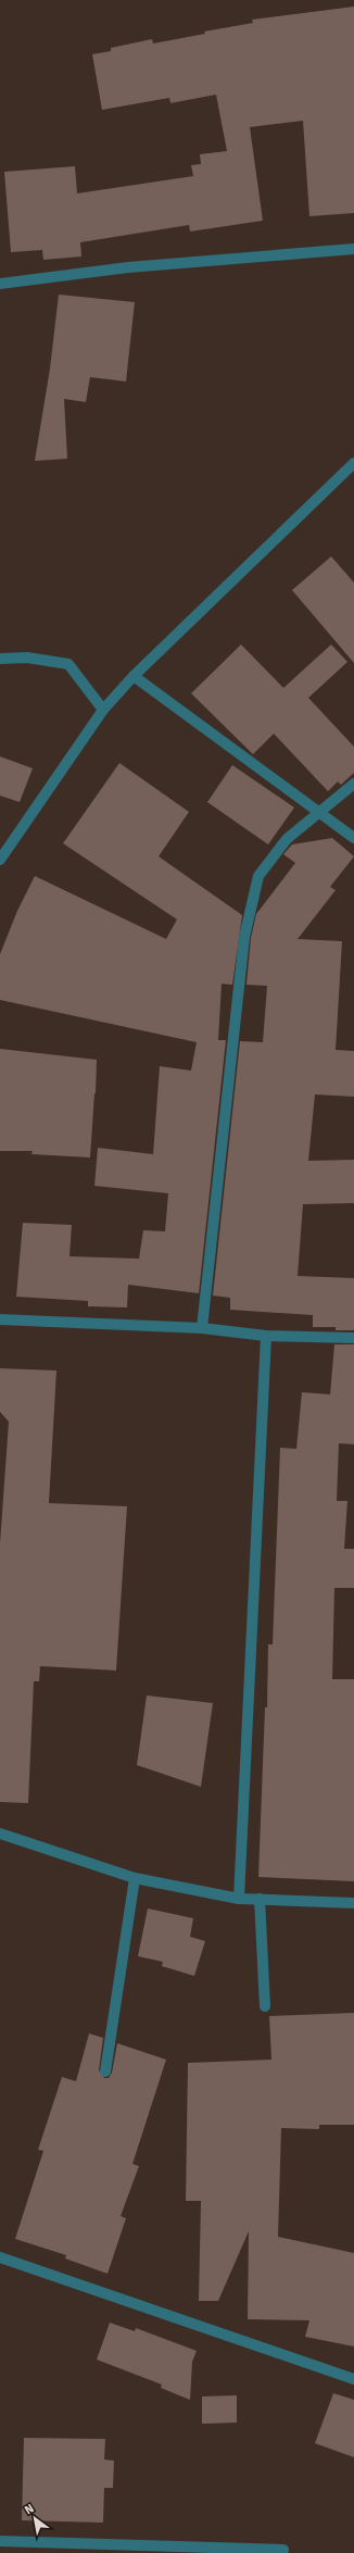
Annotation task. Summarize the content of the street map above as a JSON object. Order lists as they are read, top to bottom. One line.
{"north":"top left"}
